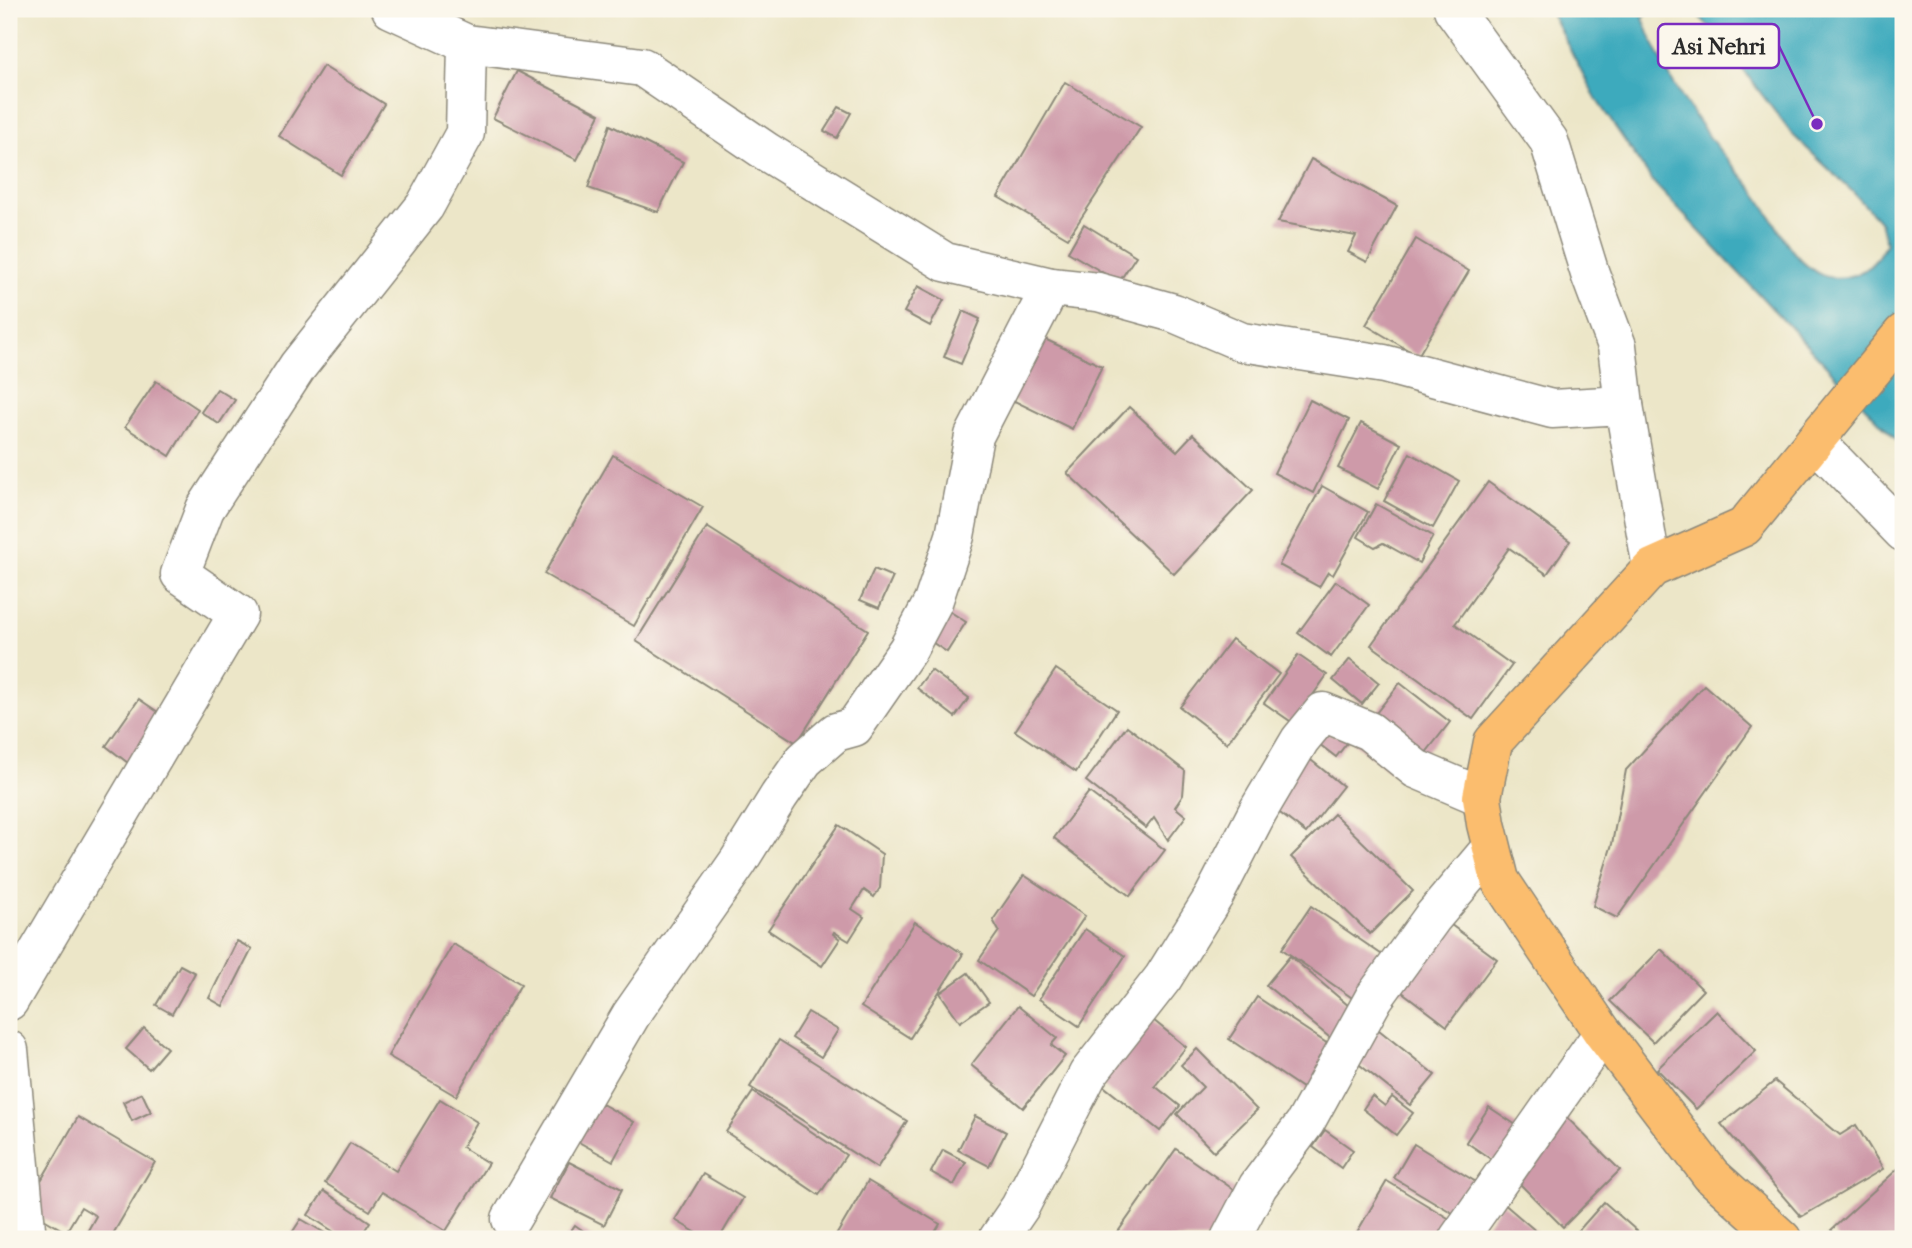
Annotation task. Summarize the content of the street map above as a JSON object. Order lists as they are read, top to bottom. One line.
{"places":["Asi Nehri"]}
